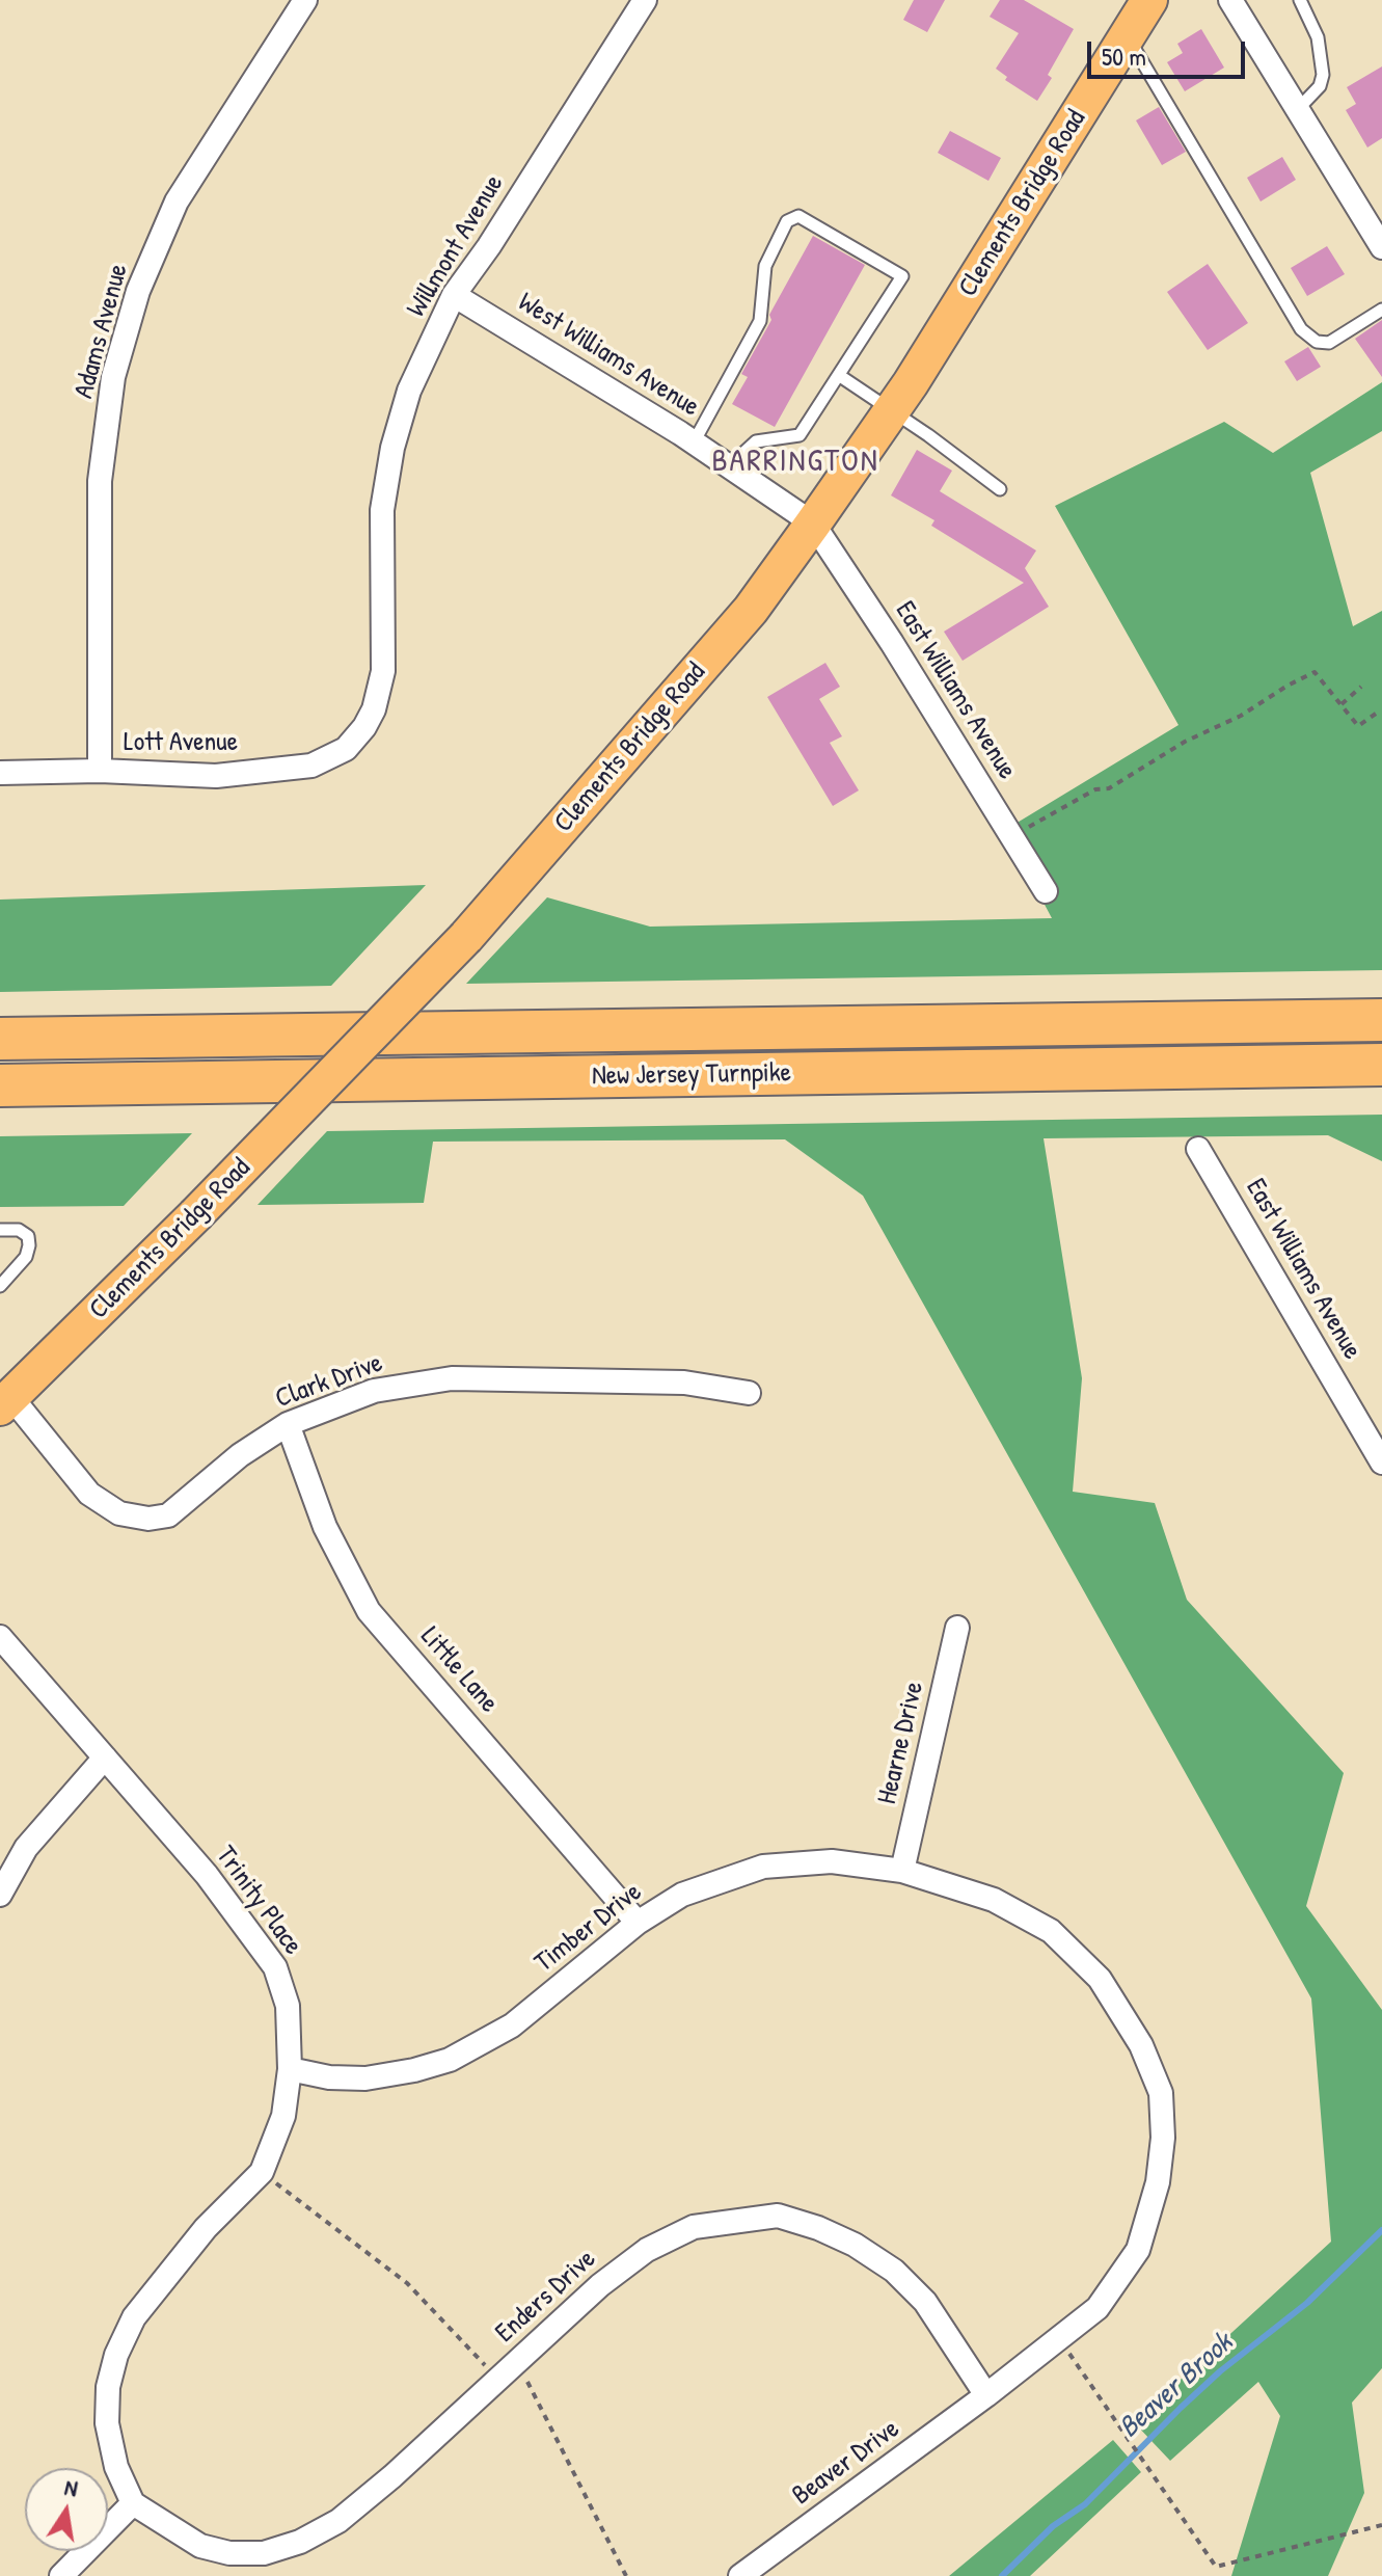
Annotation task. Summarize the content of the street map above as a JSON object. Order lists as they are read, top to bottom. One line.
{"streets":{"highway":["New Jersey Turnpike"],"main road":["Clements Bridge Road"],"street":["Willmont Avenue","Adams Avenue","West Williams Avenue","East Williams Avenue","Lott Avenue","Clark Drive","Little Lane","Hearne Drive","Trinity Place","Timber Drive","Enders Drive","Beaver Drive"]},"crossings":[["Clements Bridge Road","West Williams Avenue"],["Clements Bridge Road","East Williams Avenue"],["Clements Bridge Road","Clark Drive"],["Willmont Avenue","West Williams Avenue"],["Willmont Avenue","Lott Avenue"],["Adams Avenue","Lott Avenue"],["West Williams Avenue","East Williams Avenue"],["Clark Drive","Little Lane"],["Little Lane","Timber Drive"],["Hearne Drive","Timber Drive"],["Trinity Place","Timber Drive"],["Trinity Place","Enders Drive"],["Timber Drive","Enders Drive"],["Timber Drive","Beaver Drive"],["Enders Drive","Beaver Drive"]],"districts":["BARRINGTON"],"water":["Beaver Brook"],"scale_bar":"50 m","north":"top"}
